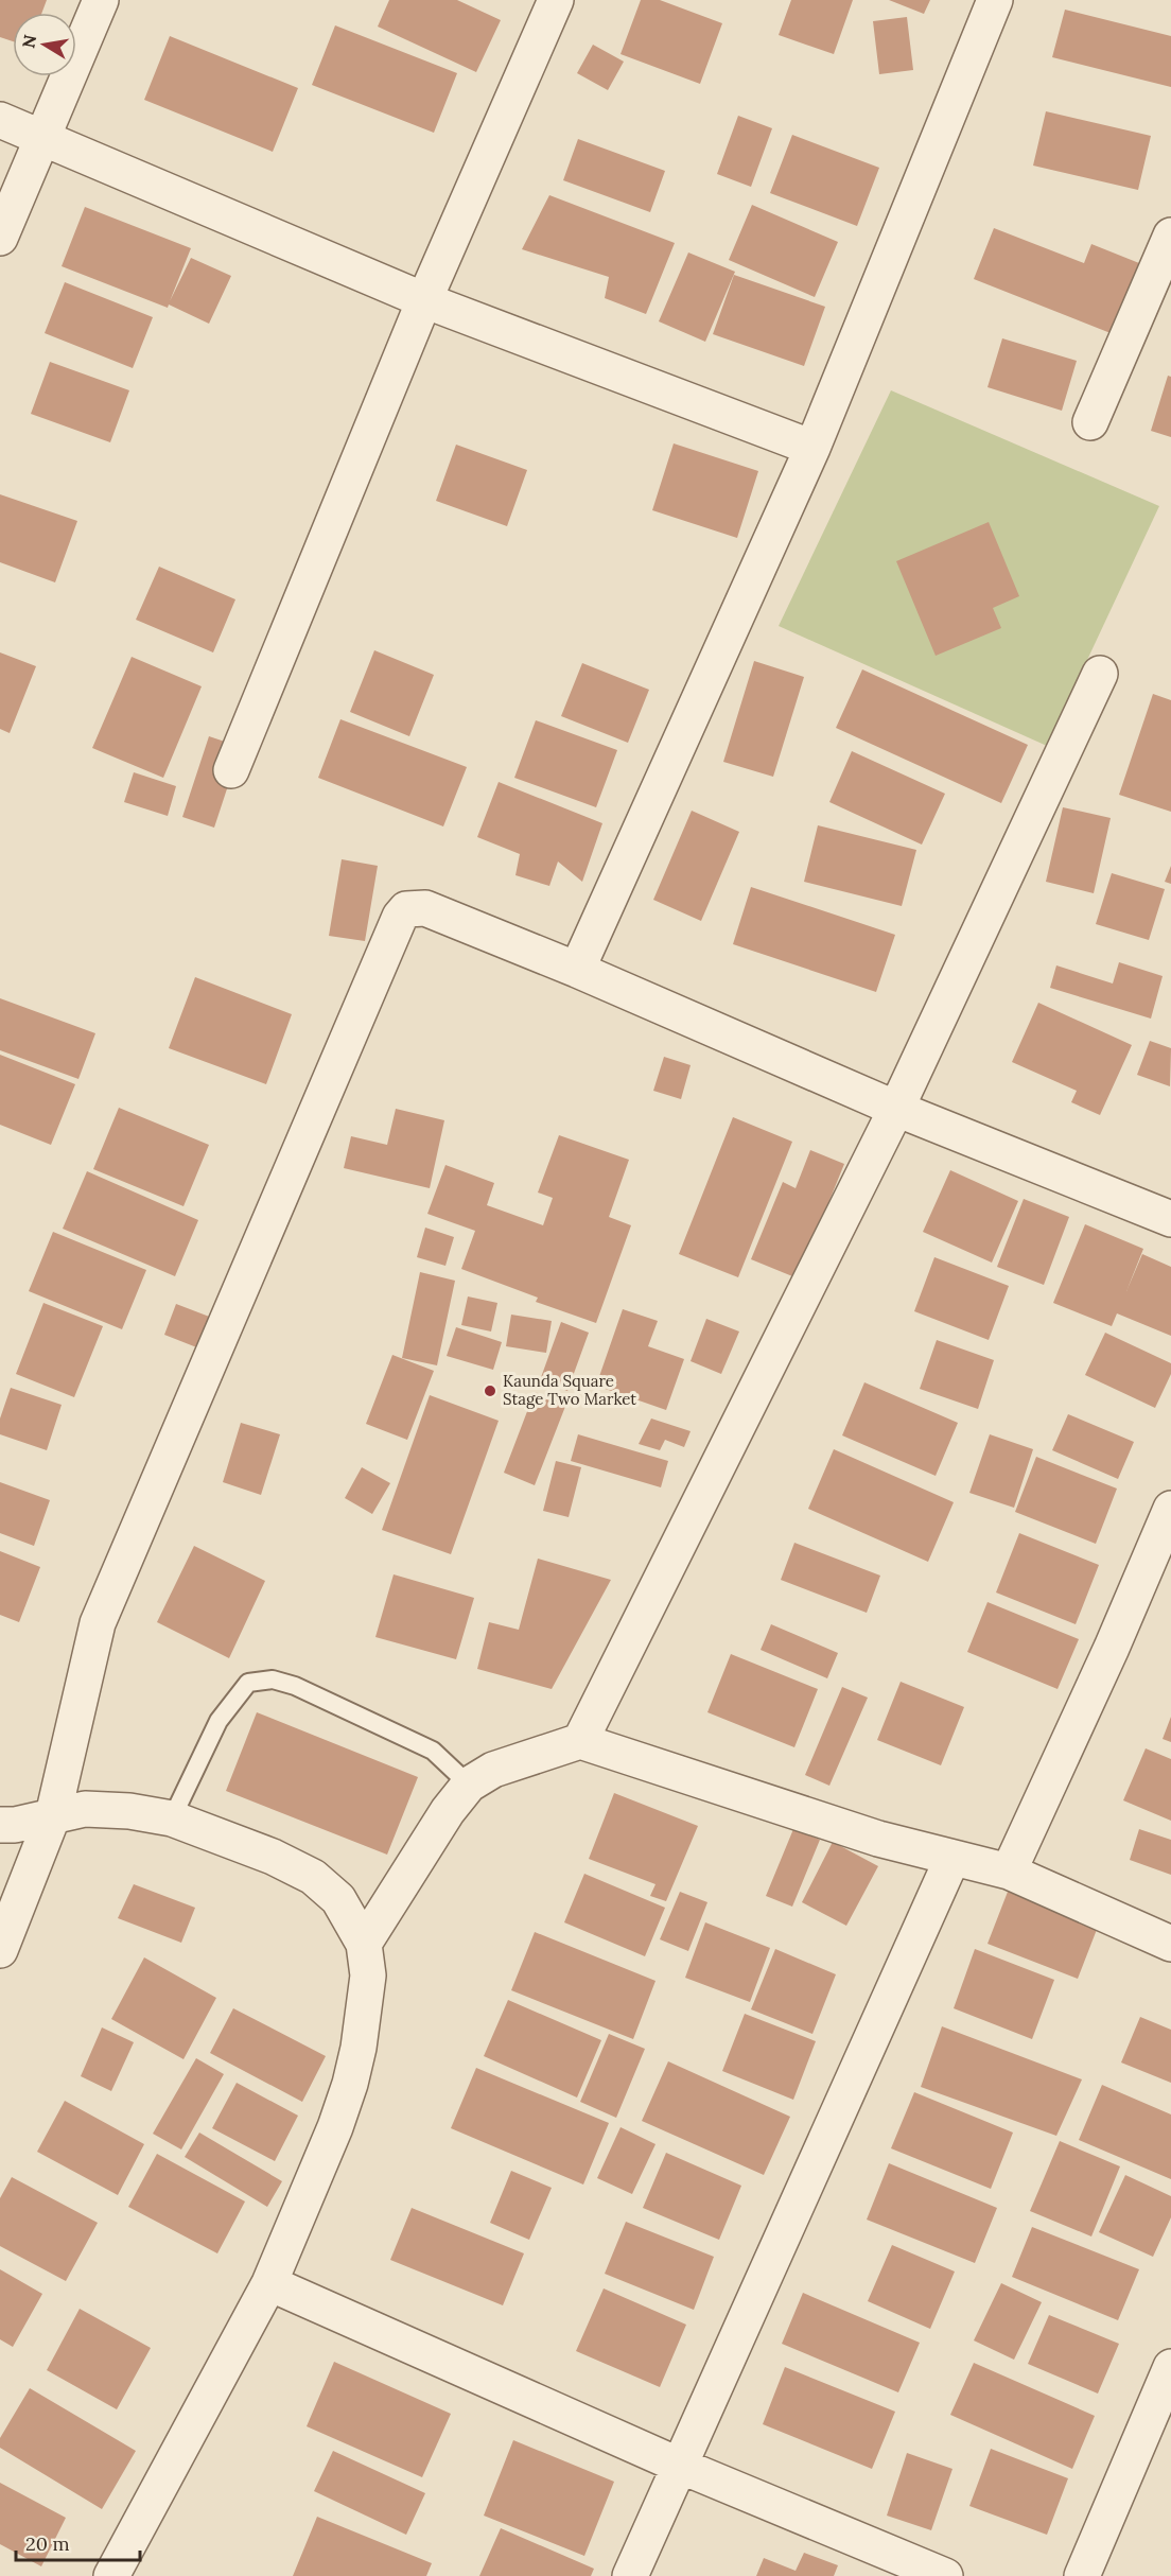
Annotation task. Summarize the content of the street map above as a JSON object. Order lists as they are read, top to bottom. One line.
{"places":["Kaunda Square Stage Two Market"],"scale_bar":"20 m","north":"left"}
